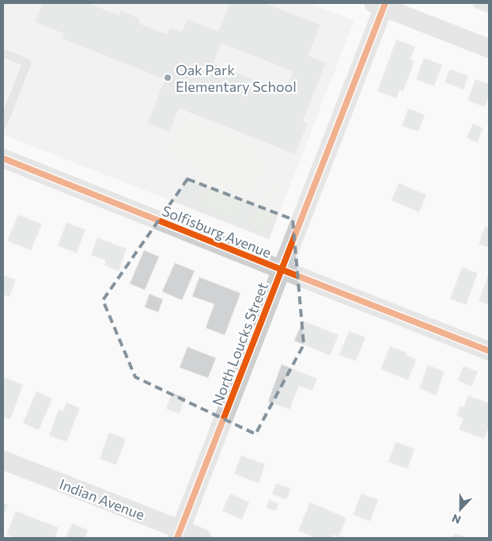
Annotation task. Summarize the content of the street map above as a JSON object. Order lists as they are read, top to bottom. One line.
{"streets":{"street":["Solfisburg Avenue","North Loucks Street","Indian Avenue"]},"crossings":[["Solfisburg Avenue","North Loucks Street"],["North Loucks Street","Indian Avenue"]],"places":["Oak Park Elementary School"],"north":"bottom"}
